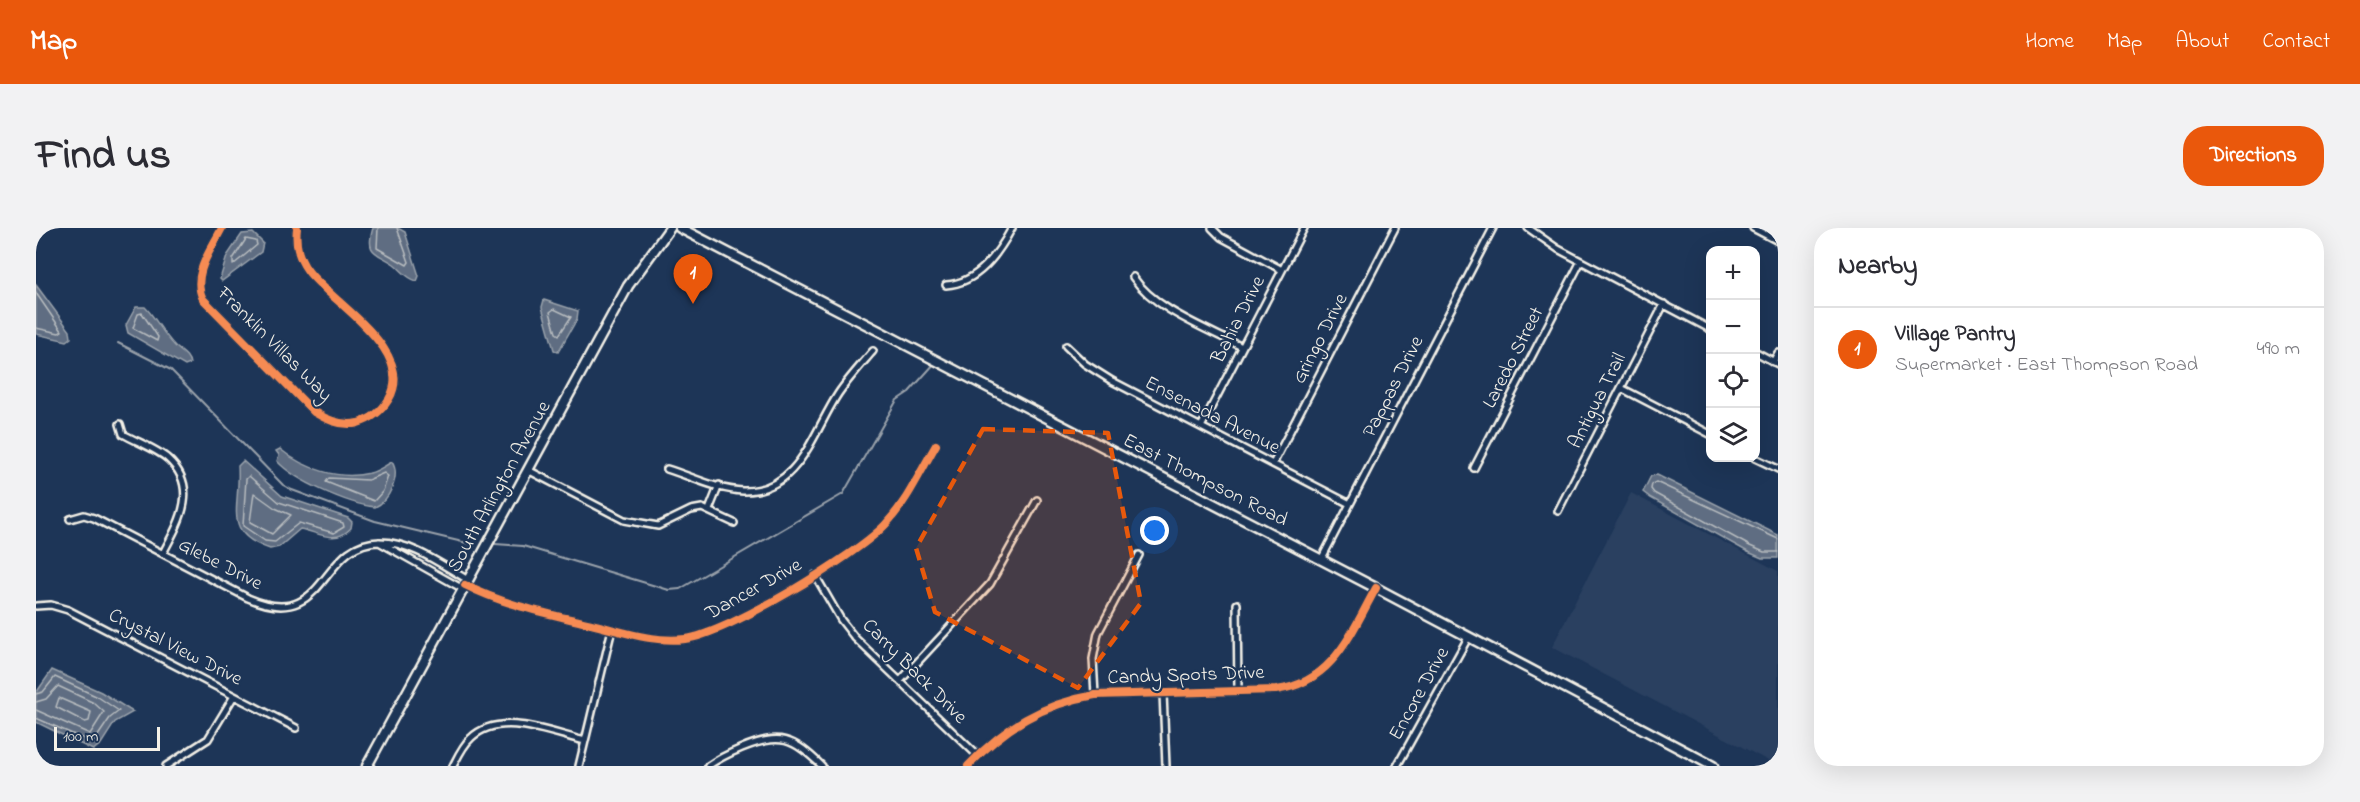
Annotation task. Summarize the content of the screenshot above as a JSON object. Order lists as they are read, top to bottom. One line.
{"streets":{"main road":["East Thompson Road","South Arlington Avenue"],"street":["Bahia Drive","Gringo Drive","Franklin Villas Way","Laredo Street","Pappas Drive","Antigua Trail","Ensenada Avenue","Glebe Drive","Dancer Drive","Crystal View Drive","Carry Back Drive","Candy Spots Drive","Encore Drive"]},"crossings":[["Bahia Drive","Ensenada Avenue"],["Gringo Drive","Ensenada Avenue"],["Pappas Drive","Ensenada Avenue"],["Pappas Drive","East Thompson Road"],["East Thompson Road","Candy Spots Drive"],["East Thompson Road","Encore Drive"],["South Arlington Avenue","Dancer Drive"],["Dancer Drive","Carry Back Drive"],["Carry Back Drive","Candy Spots Drive"]],"scale_bar":"100 m","page":{"header":"Map","nav":["Home","Map","About","Contact"],"title":"Find us","buttons":"Directions","heading":"Nearby","map_buttons":["+","−"],"pins":"1","list":[{"mark":"1","name":"Village Pantry","note":"Supermarket · East Thompson Road","value":"490 m"}],"scale":"100 m"}}
